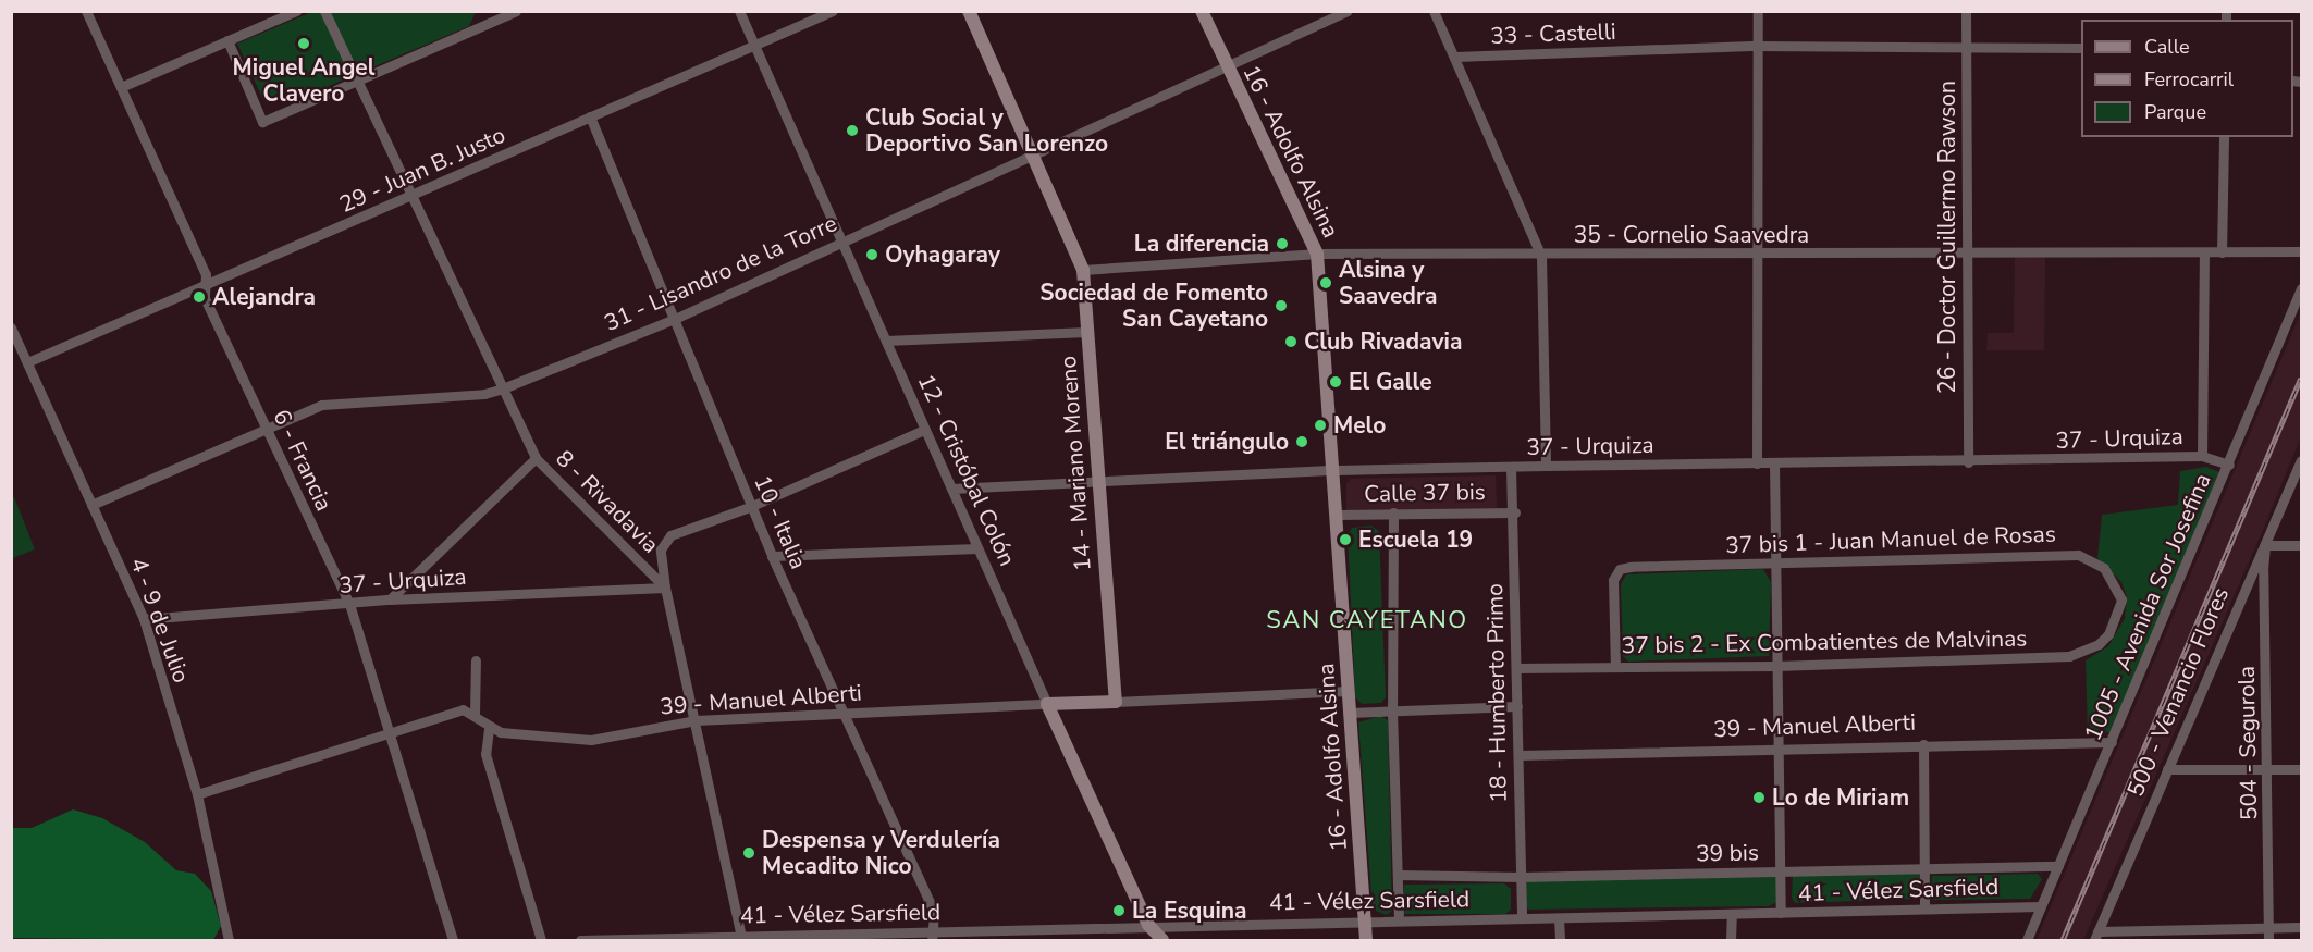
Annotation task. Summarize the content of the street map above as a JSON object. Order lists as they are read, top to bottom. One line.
{"streets":{"street":["33 - Castelli","16 - Adolfo Alsina","29 - Juan B. Justo","35 - Cornelio Saavedra","26 - Doctor Guillermo Rawson","31 - Lisandro de la Torre","37 - Urquiza","6 - Francia","14 - Mariano Moreno","12 - Cristóbal Colón","Calle 37 bis","8 - Rivadavia","10 - Italia","37 bis 1 - Juan Manuel de Rosas","1005 - Avenida Sor Josefina","4 - 9 de Julio","37 bis 2 - Ex Combatientes de Malvinas","500 - Venancio Flores","18 - Humberto Primo","39 - Manuel Alberti","504 - Segurola","39 bis","41 - Vélez Sarsfield"]},"crossings":[["33 - Castelli","26 - Doctor Guillermo Rawson"],["16 - Adolfo Alsina","35 - Cornelio Saavedra"],["16 - Adolfo Alsina","31 - Lisandro de la Torre"],["16 - Adolfo Alsina","37 - Urquiza"],["16 - Adolfo Alsina","Calle 37 bis"],["16 - Adolfo Alsina","39 - Manuel Alberti"],["16 - Adolfo Alsina","41 - Vélez Sarsfield"],["29 - Juan B. Justo","6 - Francia"],["29 - Juan B. Justo","12 - Cristóbal Colón"],["29 - Juan B. Justo","8 - Rivadavia"],["29 - Juan B. Justo","10 - Italia"],["29 - Juan B. Justo","4 - 9 de Julio"],["35 - Cornelio Saavedra","26 - Doctor Guillermo Rawson"],["35 - Cornelio Saavedra","14 - Mariano Moreno"],["26 - Doctor Guillermo Rawson","37 - Urquiza"],["31 - Lisandro de la Torre","6 - Francia"],["31 - Lisandro de la Torre","14 - Mariano Moreno"],["31 - Lisandro de la Torre","12 - Cristóbal Colón"],["31 - Lisandro de la Torre","8 - Rivadavia"],["31 - Lisandro de la Torre","10 - Italia"],["31 - Lisandro de la Torre","4 - 9 de Julio"],["37 - Urquiza","6 - Francia"],["37 - Urquiza","14 - Mariano Moreno"],["37 - Urquiza","12 - Cristóbal Colón"],["37 - Urquiza","8 - Rivadavia"],["37 - Urquiza","1005 - Avenida Sor Josefina"],["37 - Urquiza","4 - 9 de Julio"],["37 - Urquiza","18 - Humberto Primo"],["14 - Mariano Moreno","39 - Manuel Alberti"],["12 - Cristóbal Colón","39 - Manuel Alberti"],["12 - Cristóbal Colón","41 - Vélez Sarsfield"],["Calle 37 bis","18 - Humberto Primo"],["10 - Italia","39 - Manuel Alberti"],["10 - Italia","41 - Vélez Sarsfield"],["37 bis 1 - Juan Manuel de Rosas","37 bis 2 - Ex Combatientes de Malvinas"],["1005 - Avenida Sor Josefina","39 - Manuel Alberti"],["1005 - Avenida Sor Josefina","39 bis"],["1005 - Avenida Sor Josefina","41 - Vélez Sarsfield"],["37 bis 2 - Ex Combatientes de Malvinas","18 - Humberto Primo"],["500 - Venancio Flores","504 - Segurola"],["18 - Humberto Primo","39 - Manuel Alberti"],["18 - Humberto Primo","39 bis"],["18 - Humberto Primo","41 - Vélez Sarsfield"]],"districts":["SAN CAYETANO"],"places":["Miguel Angel Clavero","Club Social y Deportivo San Lorenzo","La diferencia","Oyhagaray","Alsina y Saavedra","Alejandra","Sociedad de Fomento San Cayetano","Club Rivadavia","El Galle","Melo","El triángulo","Escuela 19","Lo de Miriam","Despensa y Verdulería Mecadito Nico","La Esquina"],"legend":["Calle","Ferrocarril","Parque"]}
